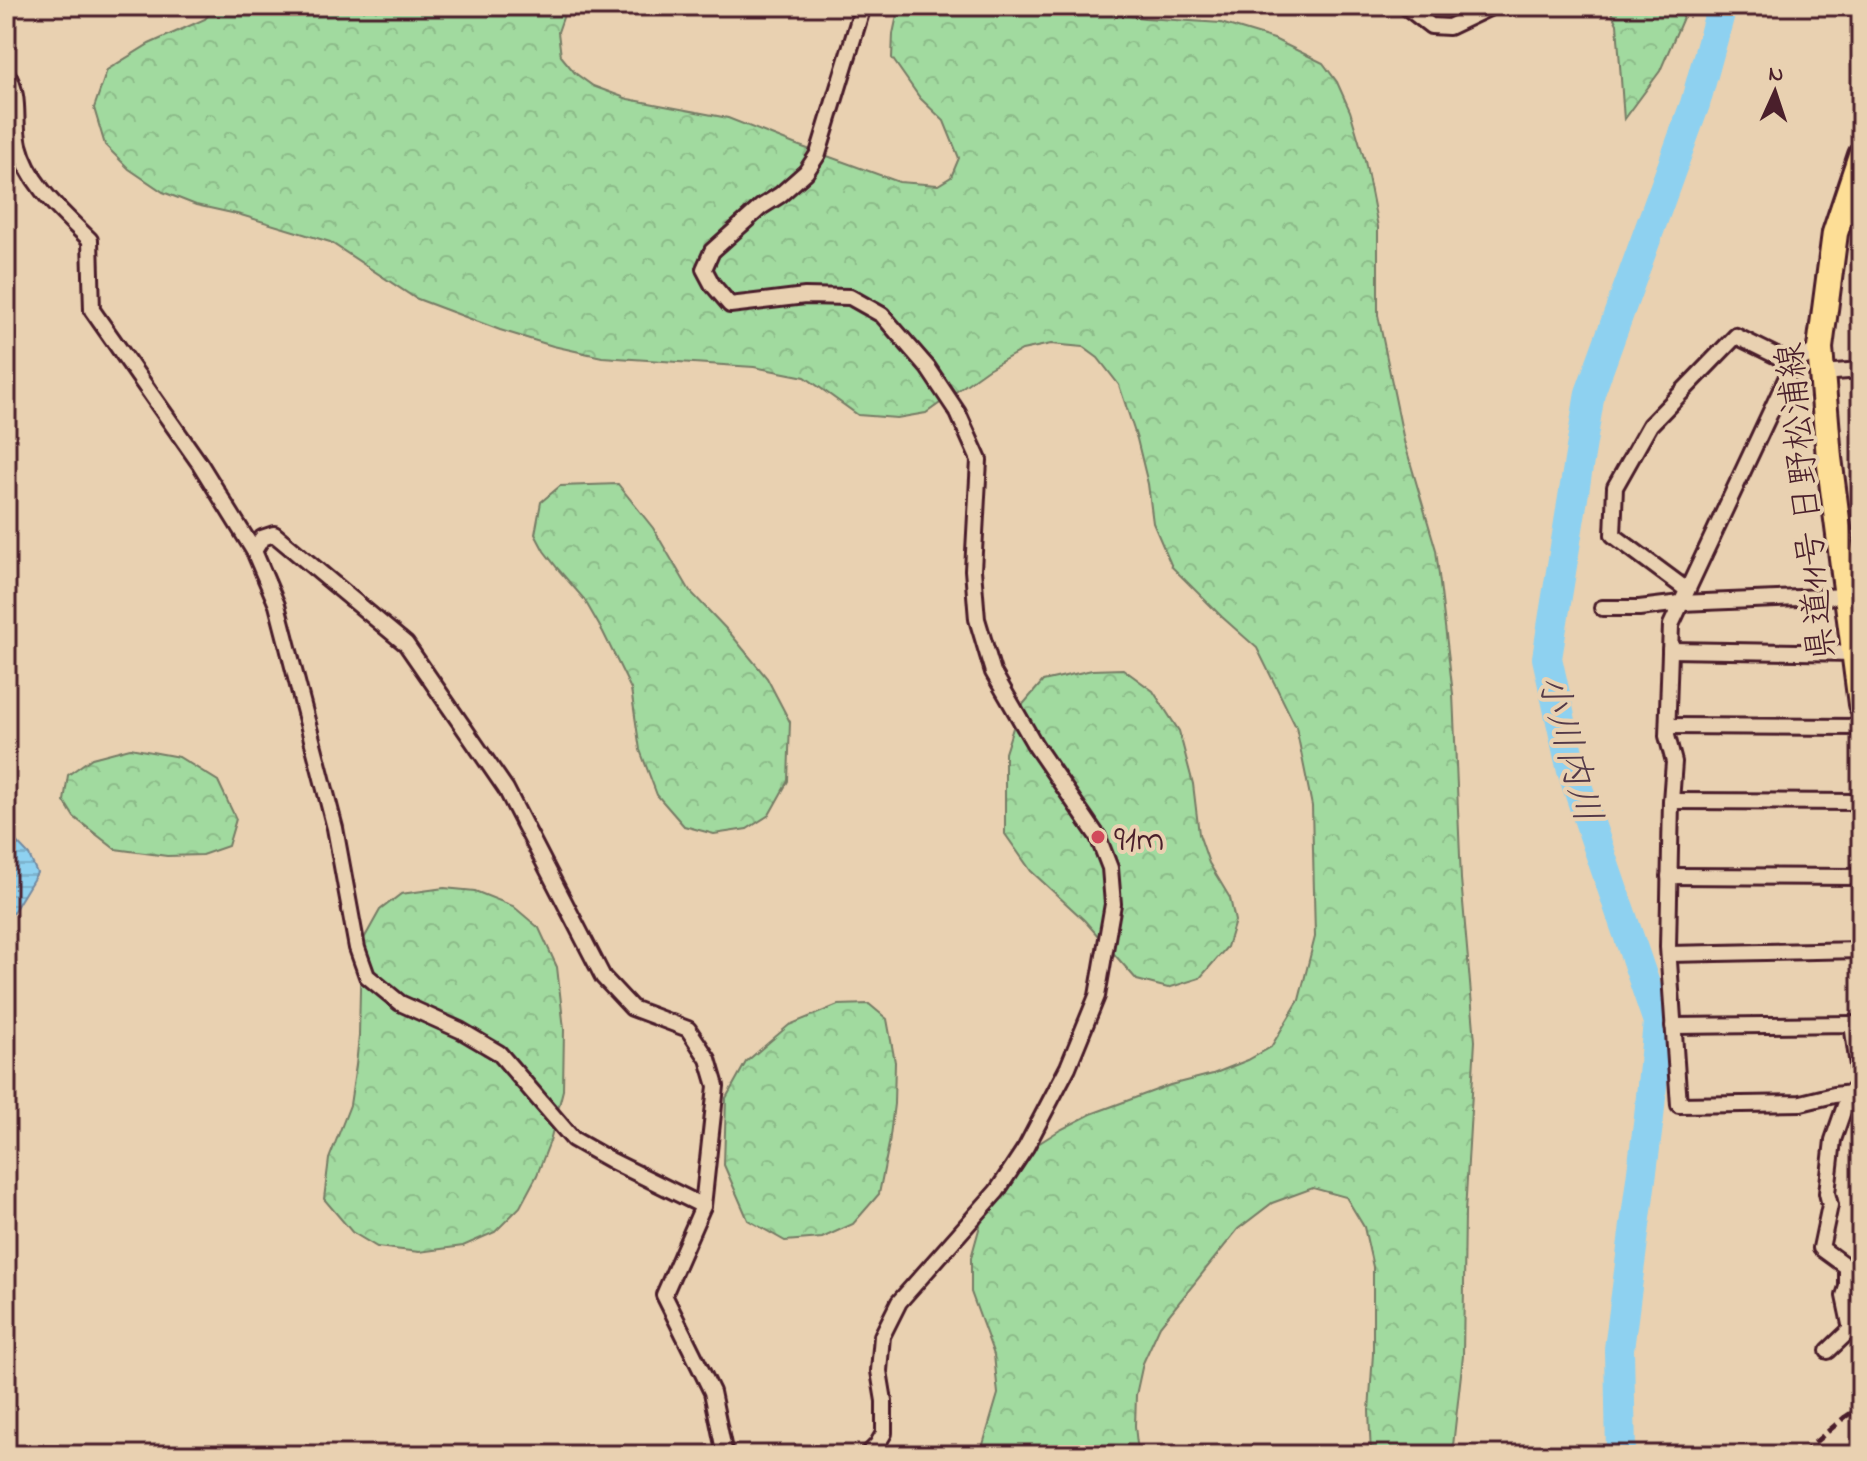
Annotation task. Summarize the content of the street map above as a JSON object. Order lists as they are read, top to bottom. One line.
{"streets":{"main road":["県道11号 日野松浦線"]},"water":["小川内川"],"places":["91m"],"north":"top"}
